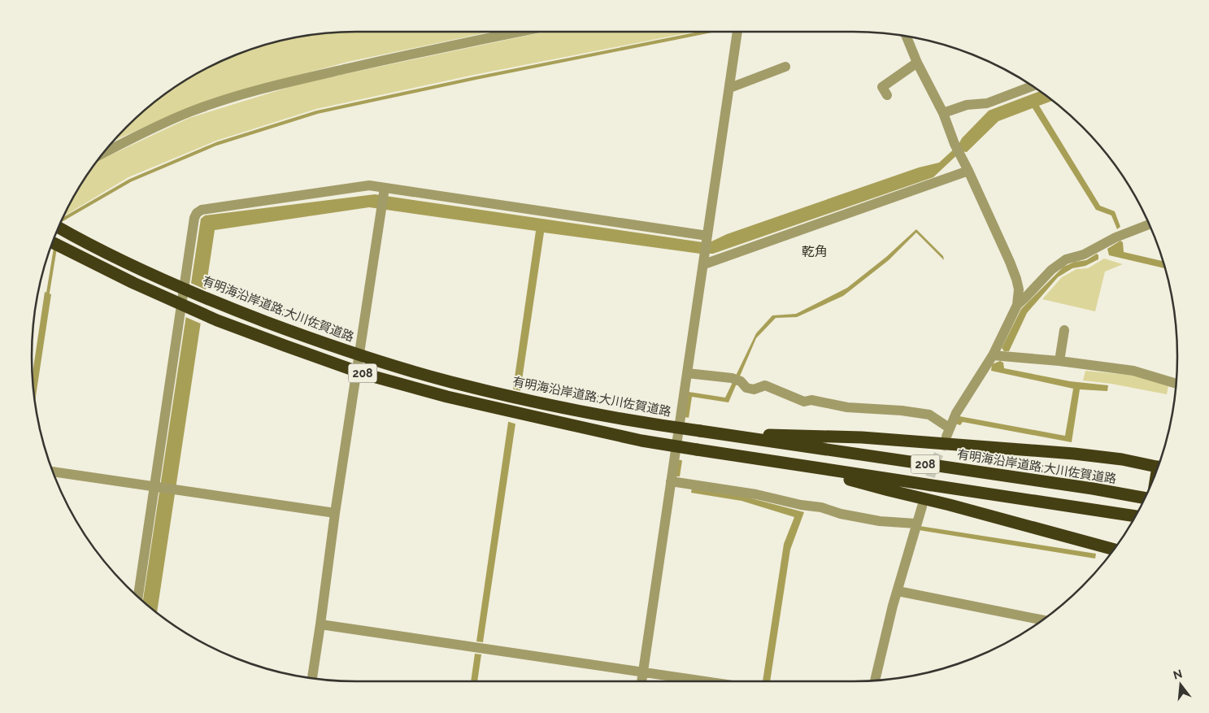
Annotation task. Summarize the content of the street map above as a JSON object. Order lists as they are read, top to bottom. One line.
{"streets":{"highway":["有明海沿岸道路;大川佐賀道路","208"]},"districts":["乾角"],"north":"top"}
